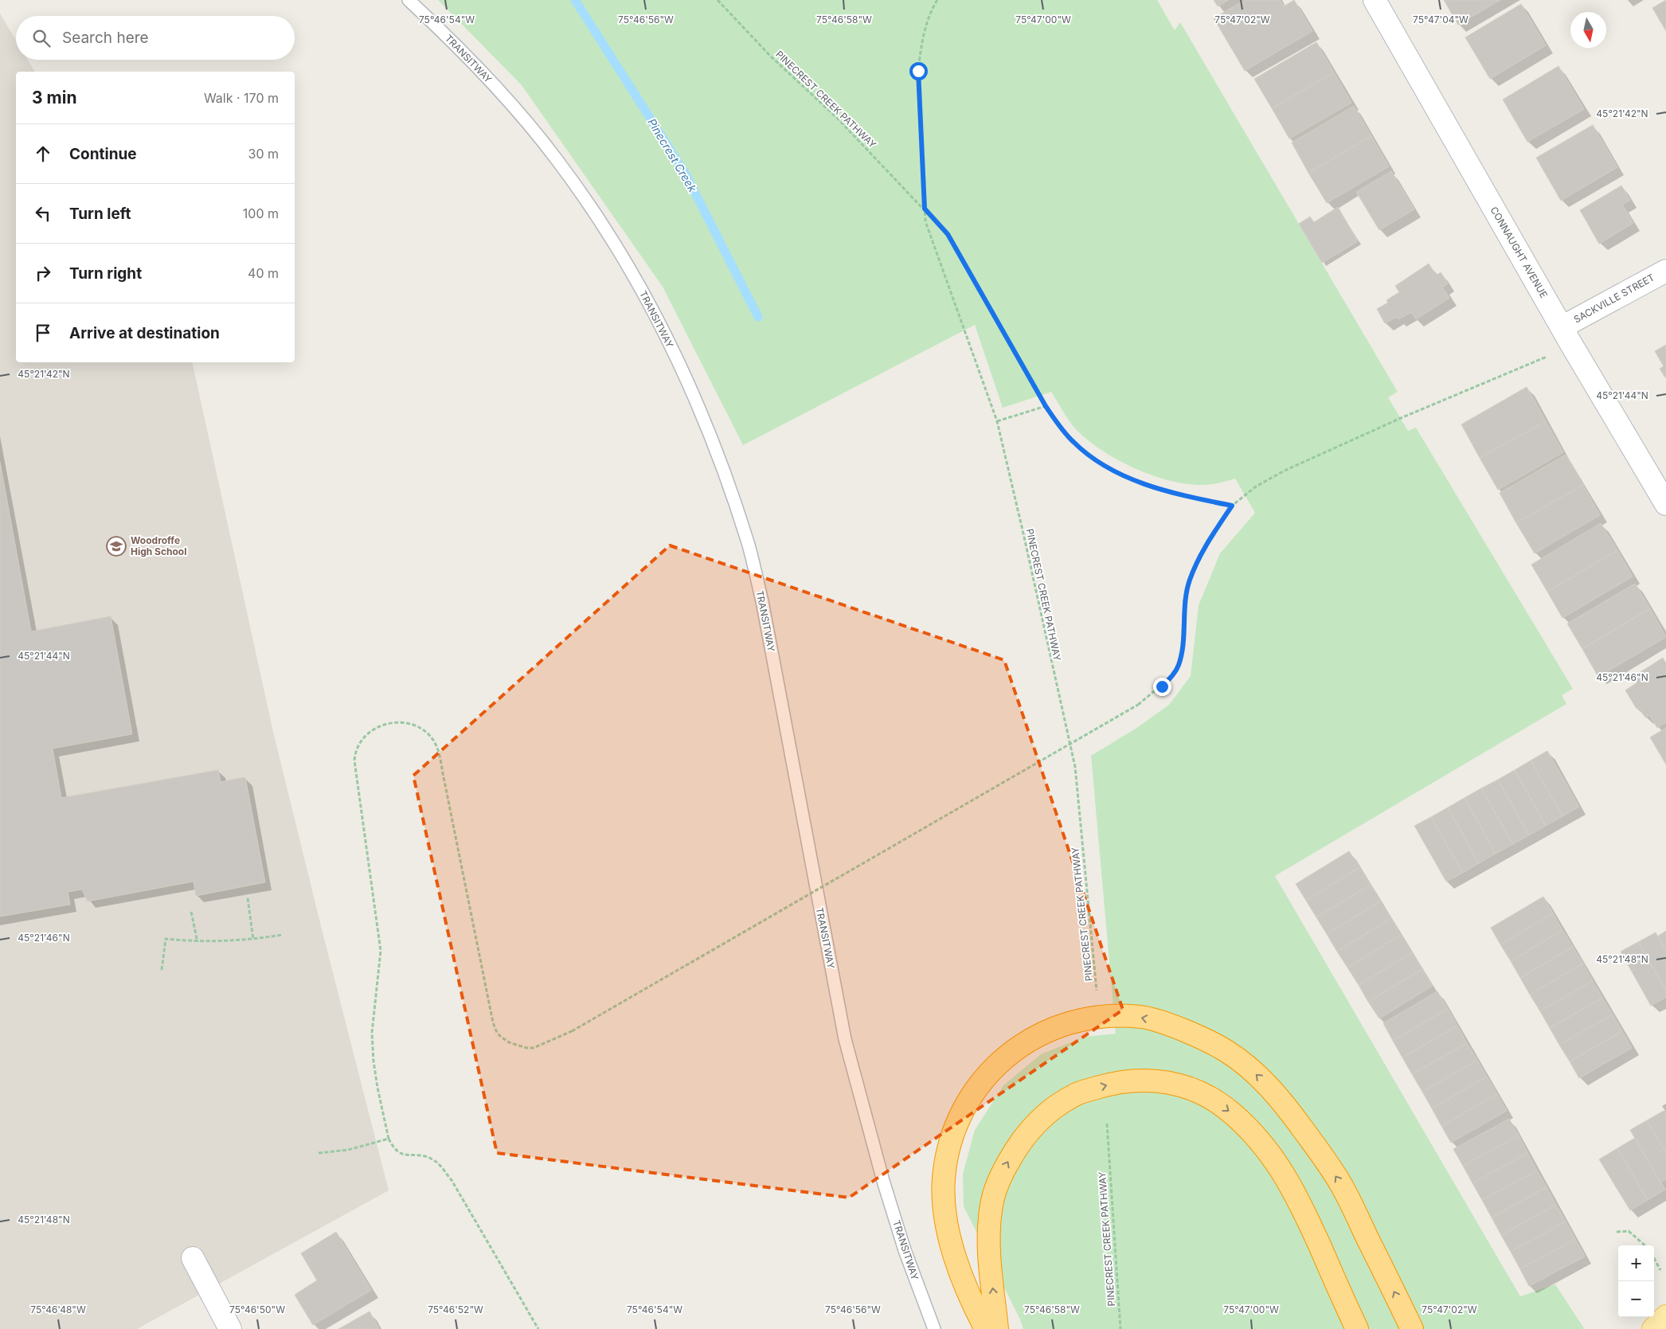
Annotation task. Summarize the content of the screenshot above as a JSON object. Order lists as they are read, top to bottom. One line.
{"streets":{"street":["CONNAUGHT AVENUE","SACKVILLE STREET"],"lane":["TRANSITWAY"],"path":["PINECREST CREEK PATHWAY"]},"crossings":[["CONNAUGHT AVENUE","SACKVILLE STREET"]],"water":["Pinecrest Creek"],"places":{"school or university":["Woodroffe High School"]},"north":"bottom","page":{"search":"Search here","heading":["3 min","Walk · 170 m"],"list":[["Continue","30 m"],["Turn left","100 m"],["Turn right","40 m"],"Arrive at destination"],"map_buttons":["+","−"]},"coordinates":["75°46'54\"W","75°46'56\"W","75°46'58\"W","75°47'00\"W","75°47'02\"W","75°47'04\"W","45°21'42\"N","45°21'44\"N","45°21'46\"N","45°21'48\"N","75°46'48\"W","75°46'50\"W","75°46'52\"W"]}
